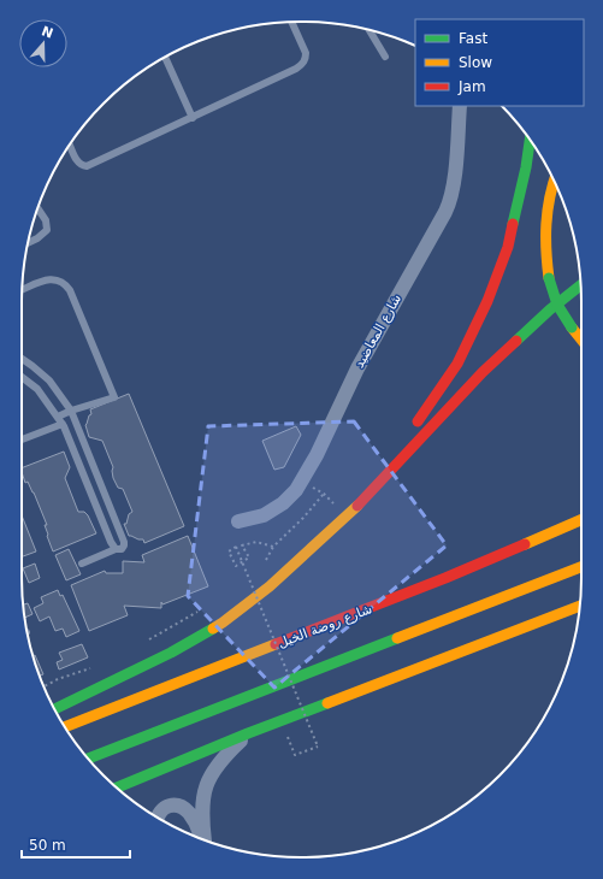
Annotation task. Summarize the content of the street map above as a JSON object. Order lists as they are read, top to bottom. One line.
{"streets":{"main road":["شارع روضة الخيل"],"street":["شارع المعاضيد"]},"legend":["Fast","Slow","Jam"],"scale_bar":"50 m","north":"top"}
